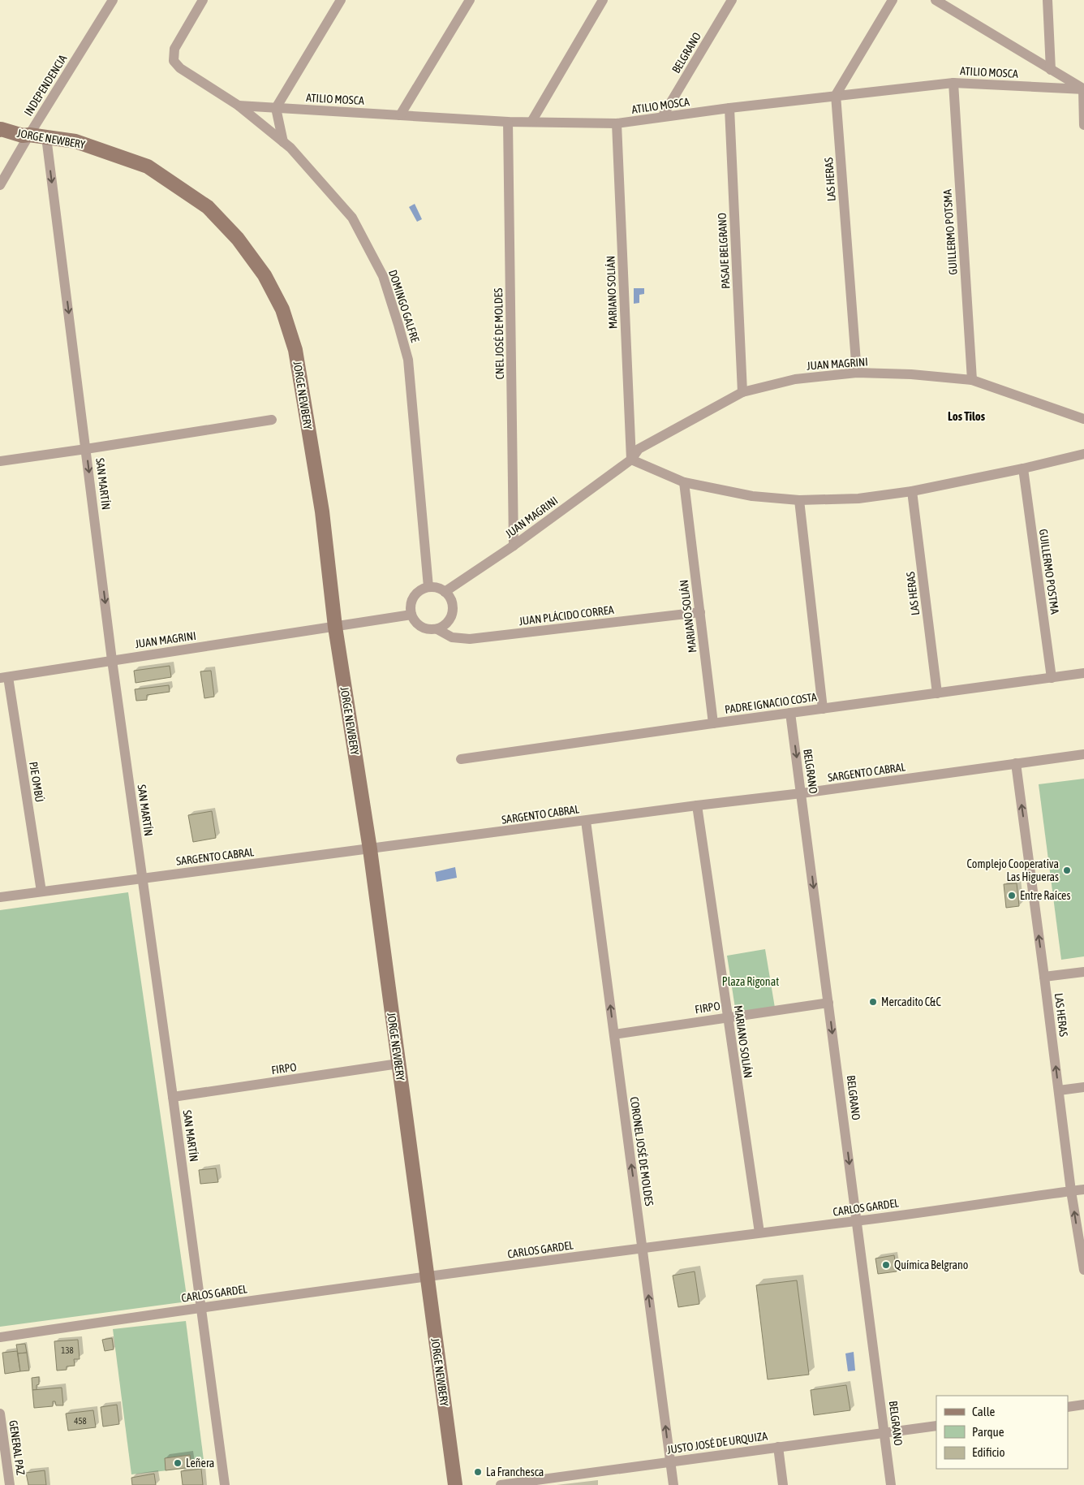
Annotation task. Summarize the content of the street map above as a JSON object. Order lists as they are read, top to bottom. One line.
{"streets":{"main road":["JORGE NEWBERY"],"street":["BELGRANO","ATILIO MOSCA","INDEPENDENCIA","LAS HERAS","GUILLERMO POTSMA","PASAJE BELGRANO","MARIANO SOLIÁN","DOMINGO GALFRE","CNEL JOSÉ DE MOLDES","JUAN MAGRINI","SAN MARTÍN","GUILLERMO POSTMA","JUAN PLÁCIDO CORREA","PADRE IGNACIO COSTA","SARGENTO CABRAL","PJE OMBÚ","FIRPO","CORONEL JOSÉ DE MOLDES","CARLOS GARDEL","JUSTO JOSÉ DE URQUIZA","GENERAL PAZ"]},"crossings":[["BELGRANO","ATILIO MOSCA"],["BELGRANO","PADRE IGNACIO COSTA"],["BELGRANO","SARGENTO CABRAL"],["BELGRANO","FIRPO"],["BELGRANO","CARLOS GARDEL"],["BELGRANO","JUSTO JOSÉ DE URQUIZA"],["ATILIO MOSCA","LAS HERAS"],["ATILIO MOSCA","GUILLERMO POTSMA"],["ATILIO MOSCA","PASAJE BELGRANO"],["ATILIO MOSCA","MARIANO SOLIÁN"],["ATILIO MOSCA","DOMINGO GALFRE"],["ATILIO MOSCA","CNEL JOSÉ DE MOLDES"],["INDEPENDENCIA","JORGE NEWBERY"],["JORGE NEWBERY","JUAN MAGRINI"],["JORGE NEWBERY","SAN MARTÍN"],["JORGE NEWBERY","SARGENTO CABRAL"],["JORGE NEWBERY","FIRPO"],["JORGE NEWBERY","CARLOS GARDEL"],["LAS HERAS","JUAN MAGRINI"],["LAS HERAS","PADRE IGNACIO COSTA"],["LAS HERAS","SARGENTO CABRAL"],["LAS HERAS","CARLOS GARDEL"],["GUILLERMO POTSMA","JUAN MAGRINI"],["PASAJE BELGRANO","JUAN MAGRINI"],["MARIANO SOLIÁN","JUAN MAGRINI"],["MARIANO SOLIÁN","JUAN PLÁCIDO CORREA"],["MARIANO SOLIÁN","PADRE IGNACIO COSTA"],["MARIANO SOLIÁN","SARGENTO CABRAL"],["MARIANO SOLIÁN","FIRPO"],["MARIANO SOLIÁN","CARLOS GARDEL"],["DOMINGO GALFRE","JUAN MAGRINI"],["DOMINGO GALFRE","JUAN PLÁCIDO CORREA"],["CNEL JOSÉ DE MOLDES","JUAN MAGRINI"],["JUAN MAGRINI","SAN MARTÍN"],["JUAN MAGRINI","JUAN PLÁCIDO CORREA"],["JUAN MAGRINI","PJE OMBÚ"],["SAN MARTÍN","SARGENTO CABRAL"],["SAN MARTÍN","FIRPO"],["SAN MARTÍN","CARLOS GARDEL"],["GUILLERMO POSTMA","PADRE IGNACIO COSTA"],["SARGENTO CABRAL","PJE OMBÚ"],["SARGENTO CABRAL","CORONEL JOSÉ DE MOLDES"],["FIRPO","CORONEL JOSÉ DE MOLDES"],["CORONEL JOSÉ DE MOLDES","CARLOS GARDEL"],["CORONEL JOSÉ DE MOLDES","JUSTO JOSÉ DE URQUIZA"]],"one_way":["BELGRANO","LAS HERAS","SAN MARTÍN","CORONEL JOSÉ DE MOLDES"],"districts":["Los Tilos"],"parks":["Plaza Rigonat"],"places":["Complejo Cooperativa Las Higueras","Entre Raíces","Mercadito C&C","Química Belgrano","Leñera","La Franchesca"],"house_numbers":["138","458"],"legend":["Calle","Parque","Edificio"]}
